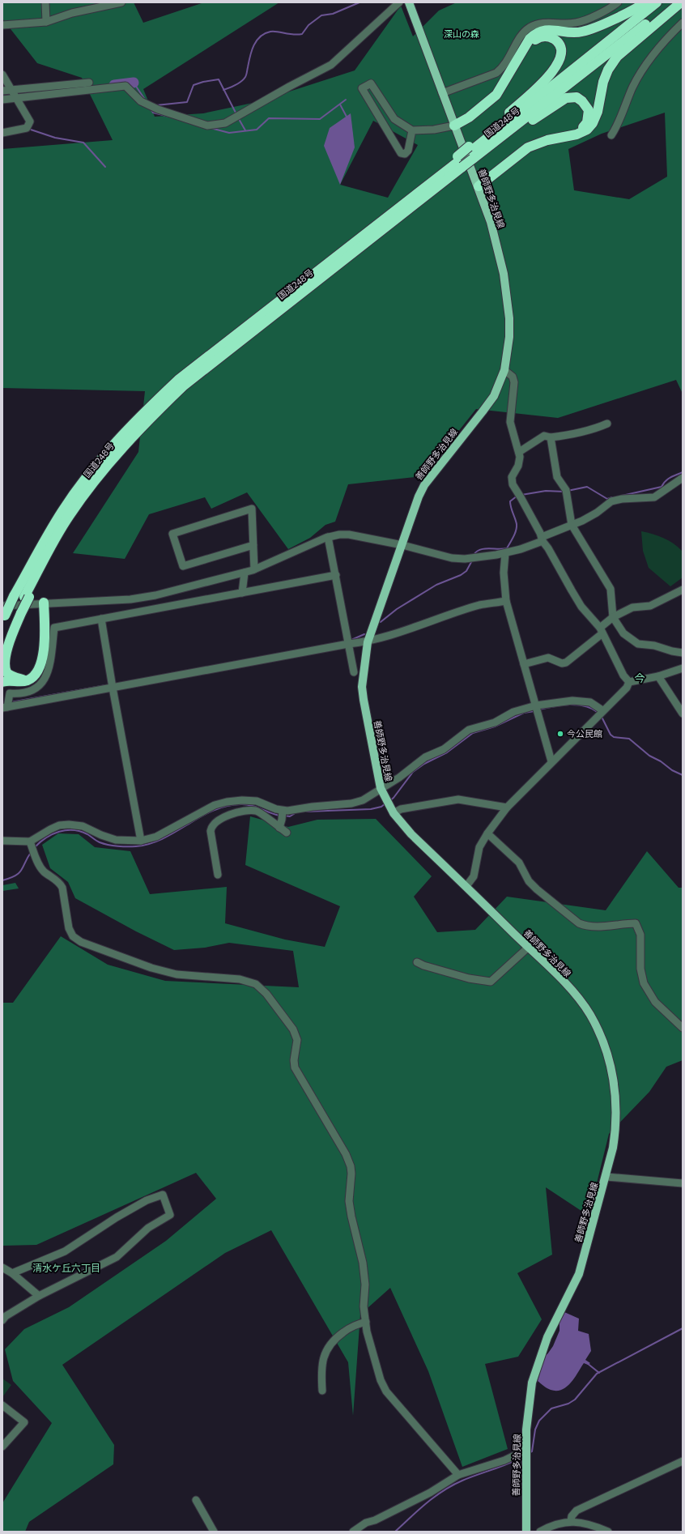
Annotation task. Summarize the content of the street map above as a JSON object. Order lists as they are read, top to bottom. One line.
{"streets":{"highway":["国道248号"],"main road":["善師野多治見線"]},"districts":["今","清水ケ丘六丁目"],"parks":["深山の森"],"places":["今公民館"]}
